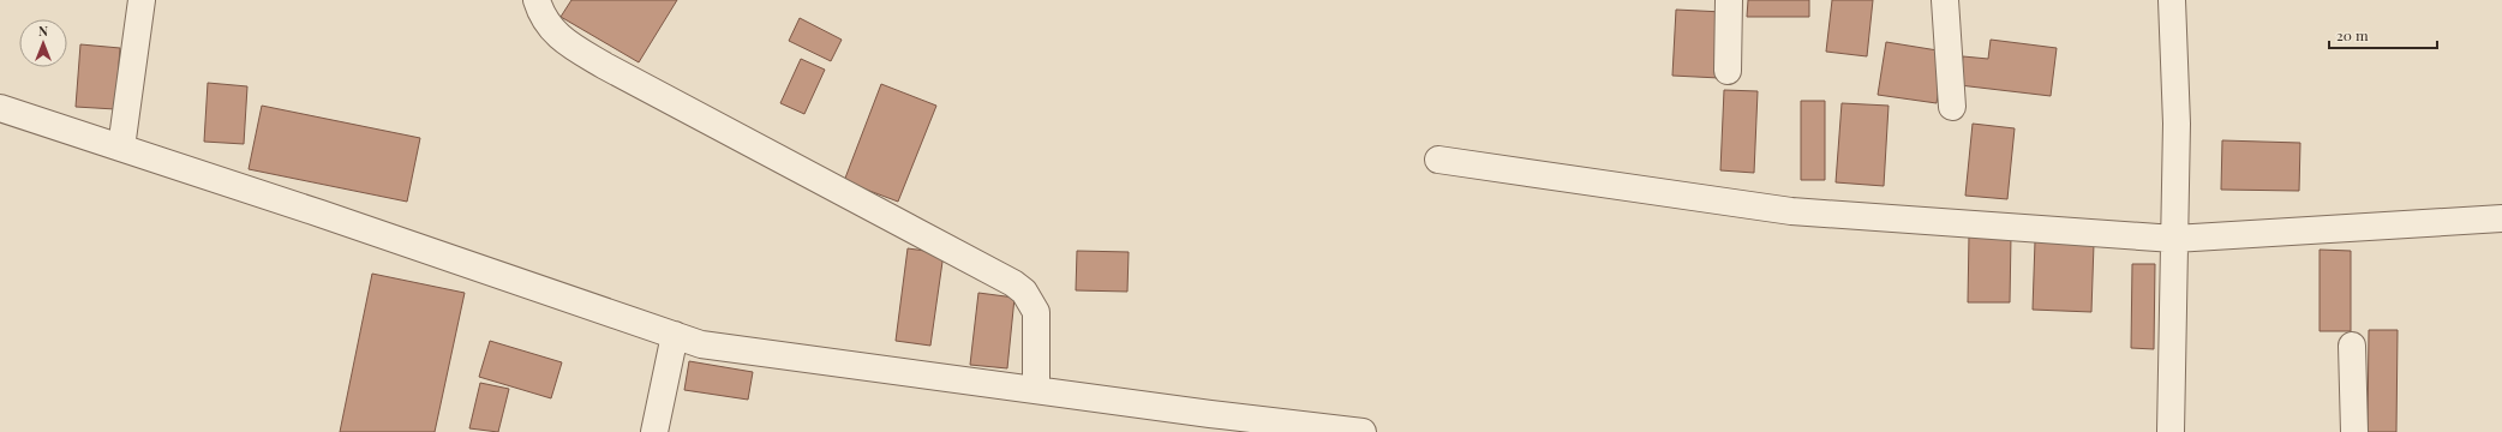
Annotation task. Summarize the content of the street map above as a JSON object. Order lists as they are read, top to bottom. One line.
{"scale_bar":"20 m","north":"top"}
